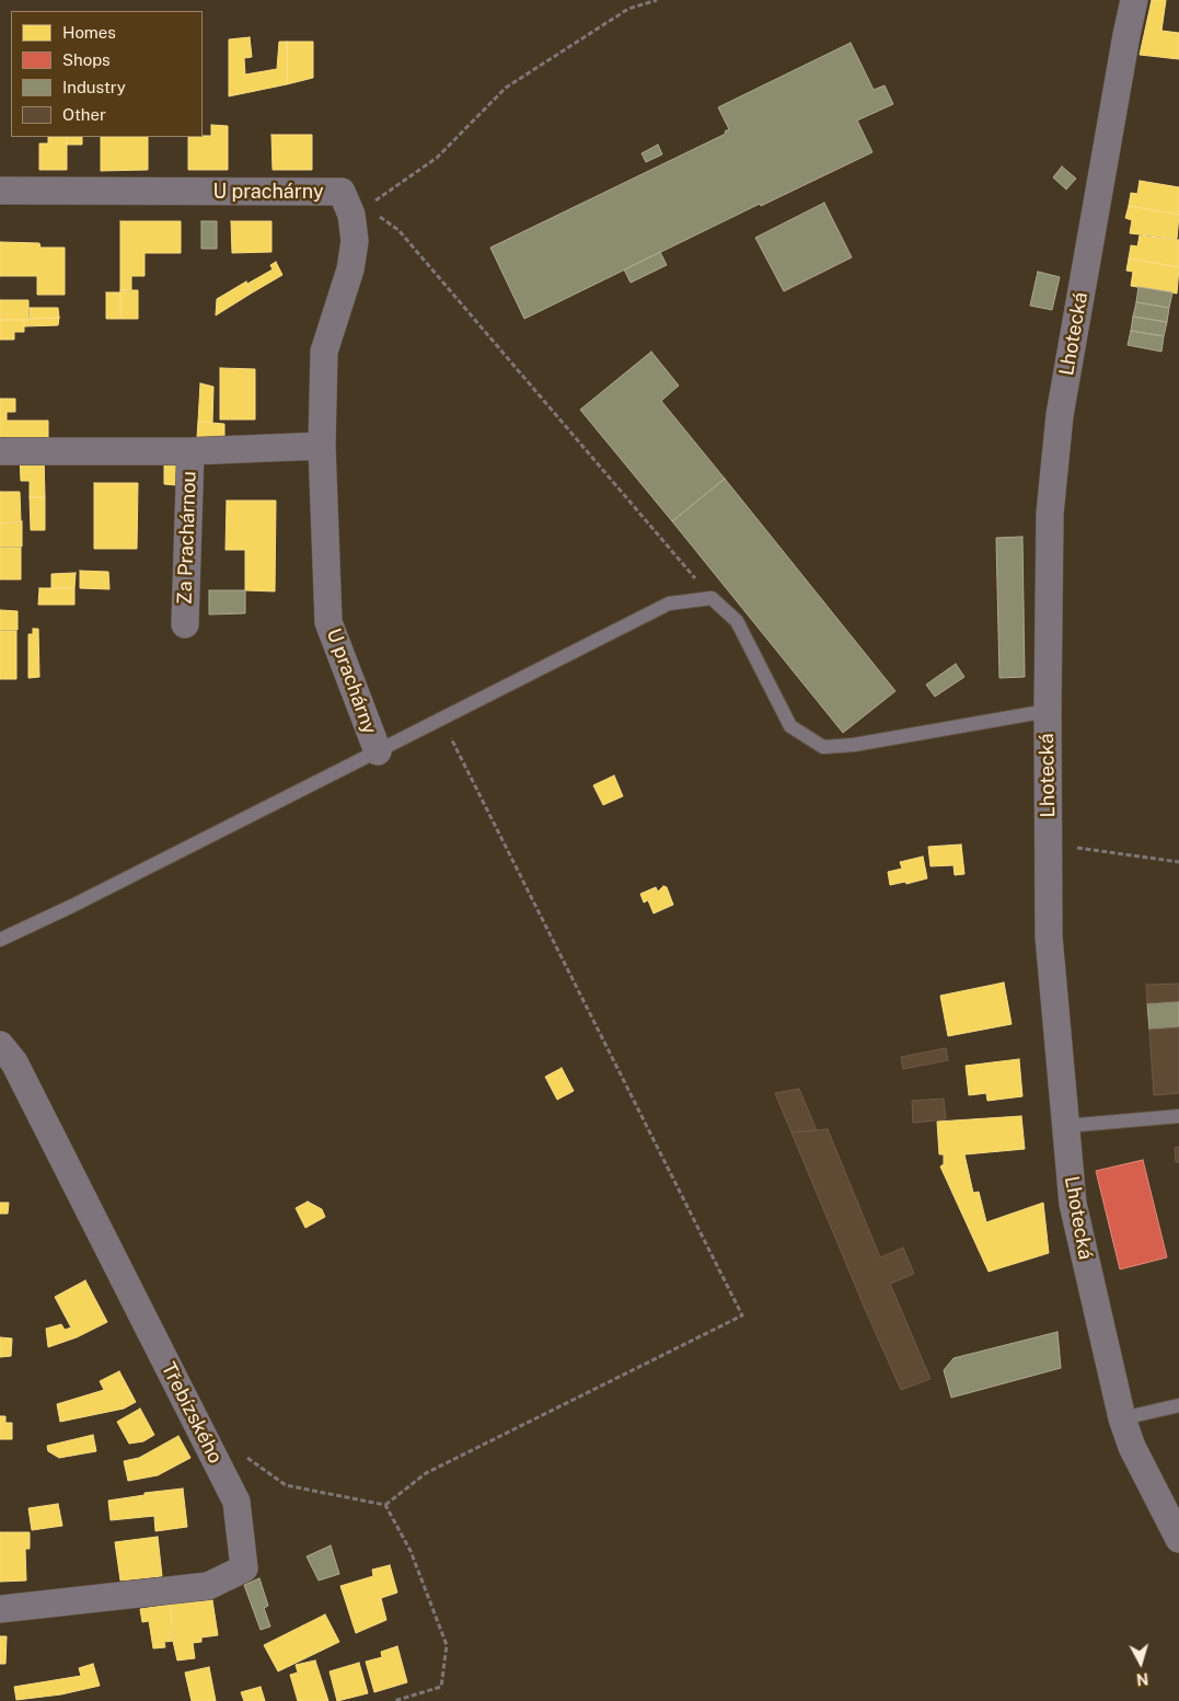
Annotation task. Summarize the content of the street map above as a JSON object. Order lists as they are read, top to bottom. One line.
{"streets":{"street":["U prachárny","Lhotecká","Za Prachárnou","Třebízského"]},"legend":["Homes","Shops","Industry","Other"],"north":"bottom"}
